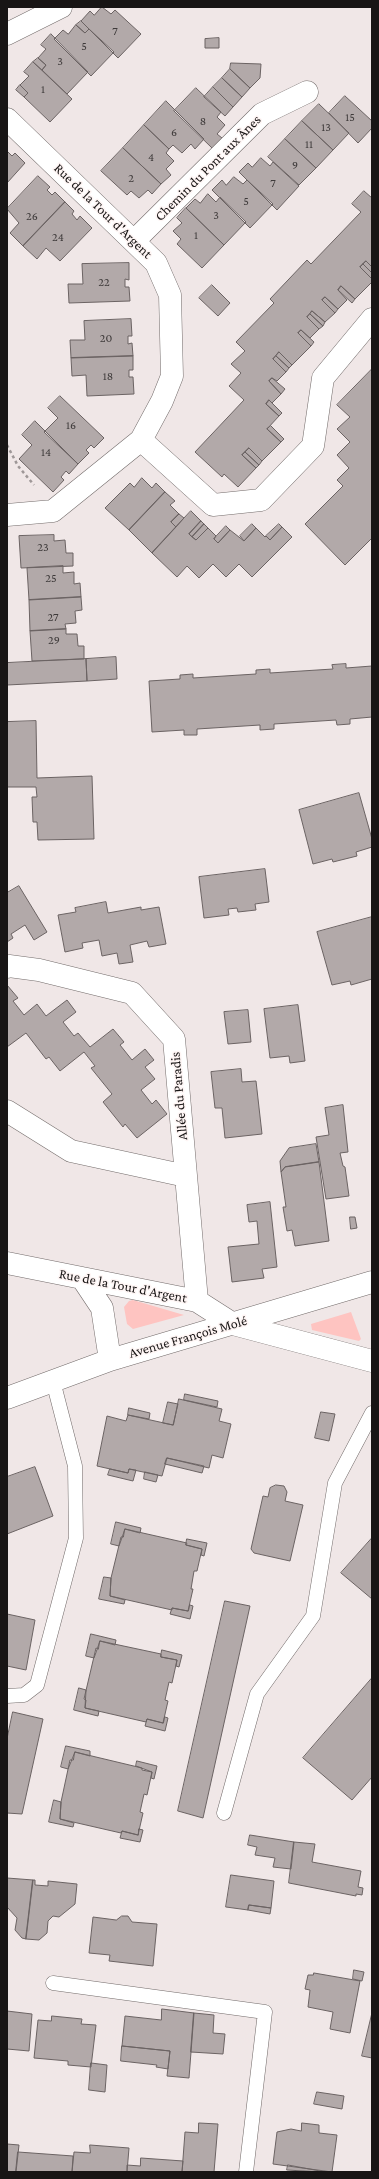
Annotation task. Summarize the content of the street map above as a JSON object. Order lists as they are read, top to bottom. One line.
{"streets":{"street":["Chemin du Pont aux Ânes","Rue de la Tour d'Argent","Allée du Paradis","Avenue François Molé"]},"crossings":[["Chemin du Pont aux Ânes","Rue de la Tour d'Argent"],["Rue de la Tour d'Argent","Allée du Paradis"],["Rue de la Tour d'Argent","Avenue François Molé"]],"house_numbers":["7","5","3","1","15","8","13","6","11","4","9","2","7","5","3","26","1","24","22","20","18","16","14","23","25","27","29"]}
